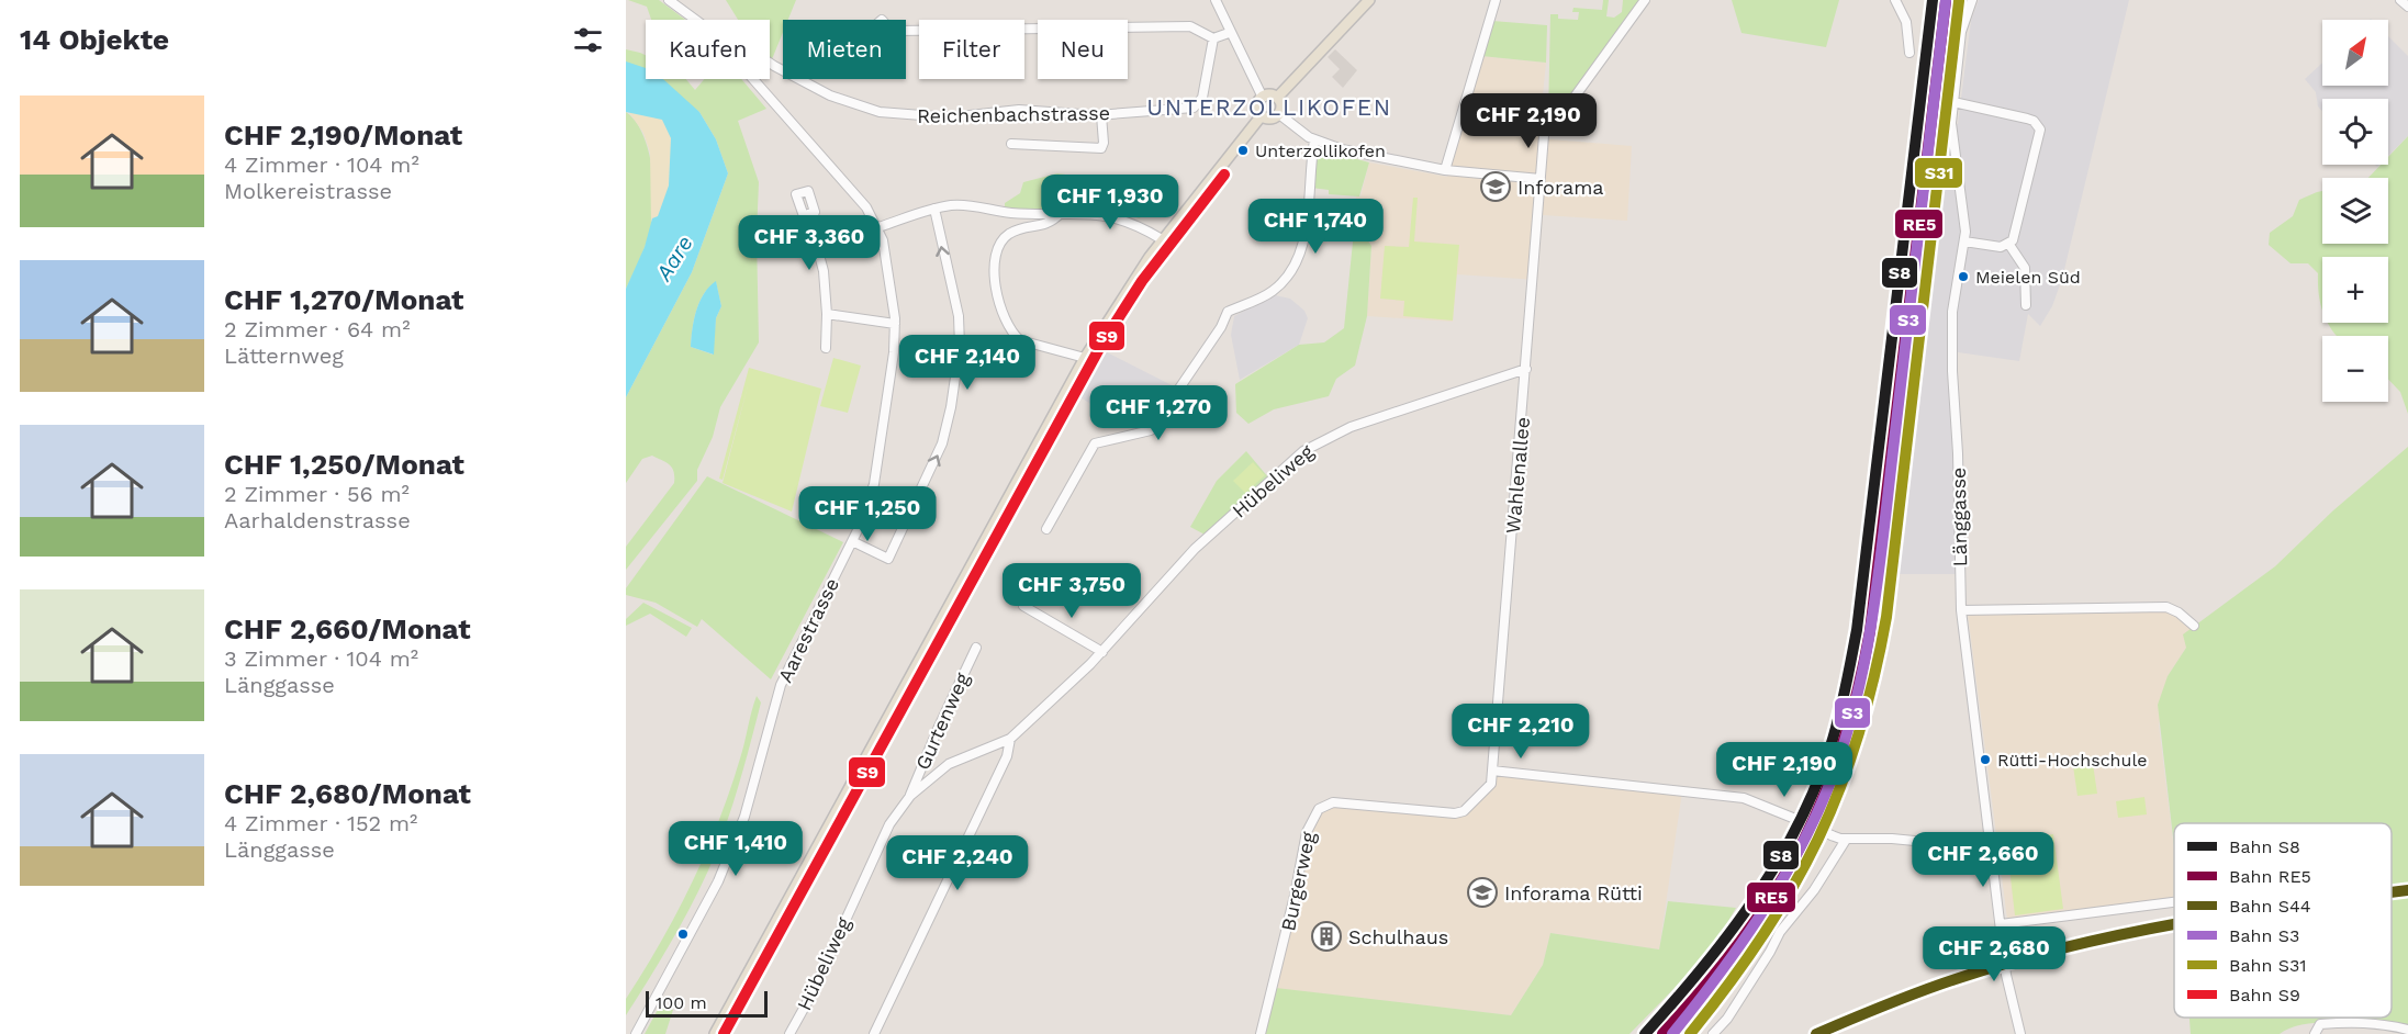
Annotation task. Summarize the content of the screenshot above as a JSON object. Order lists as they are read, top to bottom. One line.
{"streets":{"street":["Reichenbachstrasse","Wahlenallee","Hübeliweg","Länggasse","Aarestrasse","Gurtenweg","Burgerweg"]},"crossings":[["Wahlenallee","Hübeliweg"],["Wahlenallee","Burgerweg"],["Hübeliweg","Gurtenweg"]],"districts":["UNTERZOLLIKOFEN"],"water":["Aare"],"places":{"other":["Unterzollikofen","Meielen Süd","Rütti-Hochschule"],"school or university":["Inforama","Inforama Rütti"],"building":["Schulhaus"]},"lines":["rail line S8","rail line S3","rail line RE5","rail line S31","rail line S9","rail line S44"],"legend":["Bahn S8","Bahn RE5","Bahn S44","Bahn S3","Bahn S31","Bahn S9"],"scale_bar":"100 m","north":"top right","page":{"heading":"14 Objekte","map_buttons":["+","−"],"chip":["Kaufen","Mieten","Filter","Neu"],"list":[{"name":"CHF 2,190/Monat","note":"4 Zimmer · 104 m² · Molkereistrasse"},{"name":"CHF 1,270/Monat","note":"2 Zimmer · 64 m² · Lätternweg"},{"name":"CHF 1,250/Monat","note":"2 Zimmer · 56 m² · Aarhaldenstrasse"},{"name":"CHF 2,660/Monat","note":"3 Zimmer · 104 m² · Länggasse"},{"name":"CHF 2,680/Monat","note":"4 Zimmer · 152 m² · Länggasse"}],"price":["CHF 2,190","CHF 1,930","CHF 1,740","CHF 3,360","CHF 2,140","CHF 1,270","CHF 1,250","CHF 3,750","CHF 2,210","CHF 2,190","CHF 1,410","CHF 2,660","CHF 2,240","CHF 2,680"],"scale":"100 m"}}
